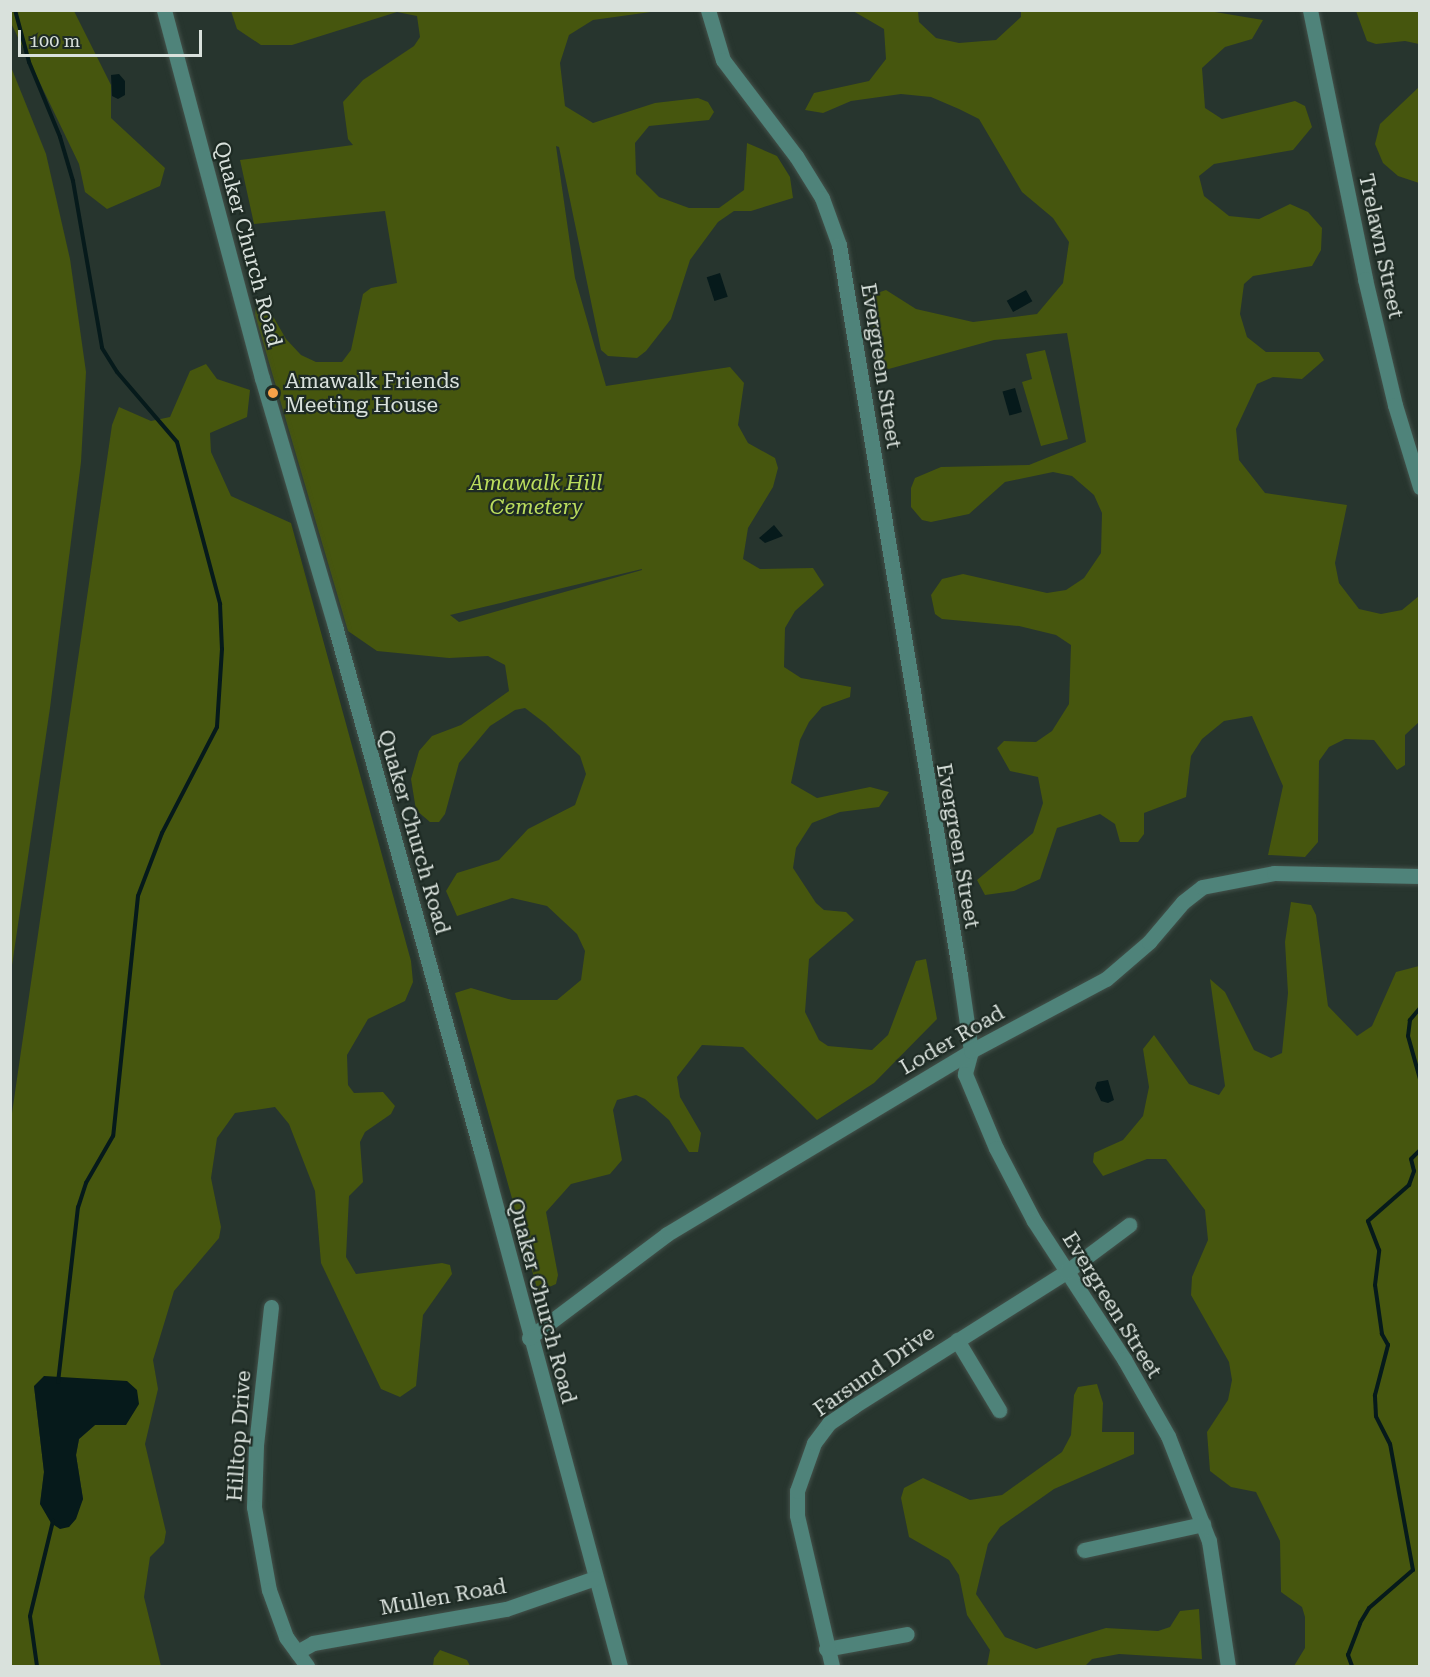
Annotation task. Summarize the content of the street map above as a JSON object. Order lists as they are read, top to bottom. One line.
{"streets":{"street":["Quaker Church Road","Trelawn Street","Evergreen Street","Loder Road","Farsund Drive","Hilltop Drive","Mullen Road"]},"crossings":[["Quaker Church Road","Loder Road"],["Quaker Church Road","Mullen Road"],["Evergreen Street","Loder Road"],["Evergreen Street","Farsund Drive"],["Hilltop Drive","Mullen Road"]],"parks":["Amawalk Hill Cemetery"],"places":["Amawalk Friends Meeting House"],"scale_bar":"100 m"}
